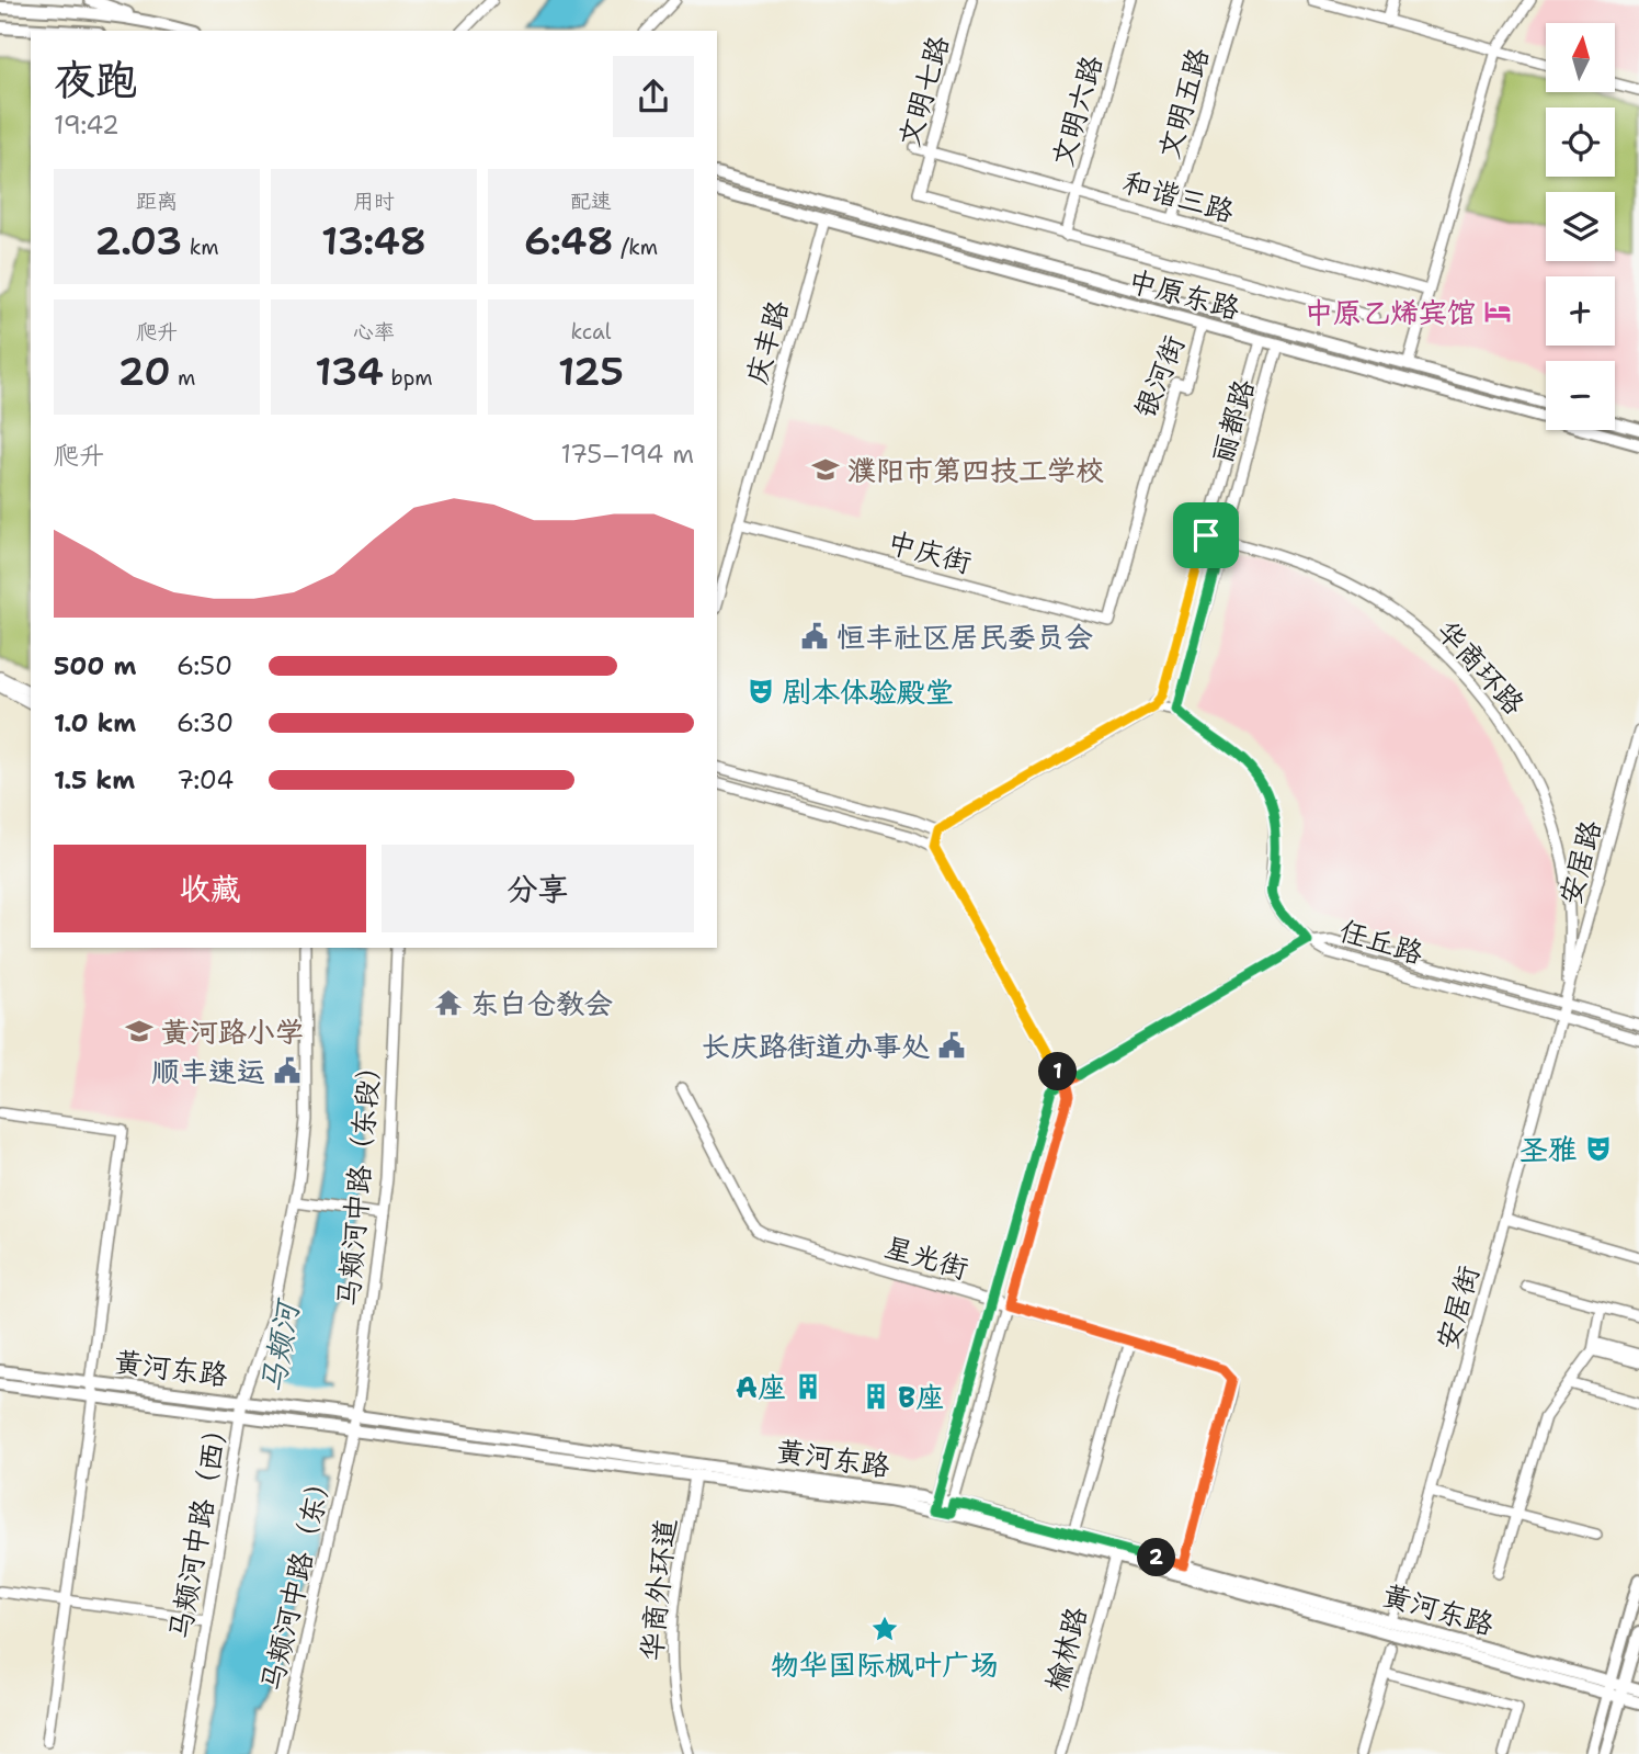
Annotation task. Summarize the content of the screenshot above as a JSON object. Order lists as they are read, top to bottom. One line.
{"streets":{"main road":["中原东路","黄河东路"],"street":["文明七路","文明五路","文明六路","和谐三路","庆丰路","银河街","丽都路","中庆街","华商环路","安居路","任丘路","马颊河中路（东段）","星光街","安居街","马颊河中路（西）","马颊河中路（东）","华商外环道","榆林路"]},"crossings":[["文明七路","文明六路"],["文明七路","和谐三路"],["文明五路","和谐三路"],["文明六路","和谐三路"],["中原东路","庆丰路"],["中原东路","银河街"],["中原东路","丽都路"],["庆丰路","中庆街"],["银河街","中庆街"],["丽都路","华商环路"],["华商环路","安居路"],["华商环路","任丘路"],["华商环路","安居街"],["安居路","任丘路"],["安居路","安居街"],["任丘路","安居街"],["马颊河中路（东段）","黄河东路"],["马颊河中路（东段）","马颊河中路（东）"],["星光街","黄河东路"],["安居街","黄河东路"],["黄河东路","马颊河中路（西）"],["黄河东路","马颊河中路（东）"],["黄河东路","华商外环道"],["黄河东路","榆林路"]],"water":["马颊河"],"places":{"hotel":["中原乙烯宾馆"],"school or university":["濮阳市第四技工学校","黄河路小学"],"public building":["恒丰社区居民委员会","长庆路街道办事处","顺丰速运"],"theatre":["剧本体验殿堂","圣雅"],"temple":["东白仓教会"],"building":["A座","B座"],"place":["物华国际枫叶广场"]},"north":"top","page":{"map_buttons":["+","−"],"heading":["夜跑","19:42"],"stats":[["距离","2.03 km"],["用时","13:48"],["配速","6:48 /km"],["爬升","20 m"],["心率","134 bpm"],["kcal","125"]],"chart":["爬升","175–194 m"],"list":[{"name":"500 m","note":"6:50"},{"name":"1.0 km","note":"6:30"},{"name":"1.5 km","note":"7:04"}],"buttons":["收藏","分享"],"pins":["1","2"]}}
